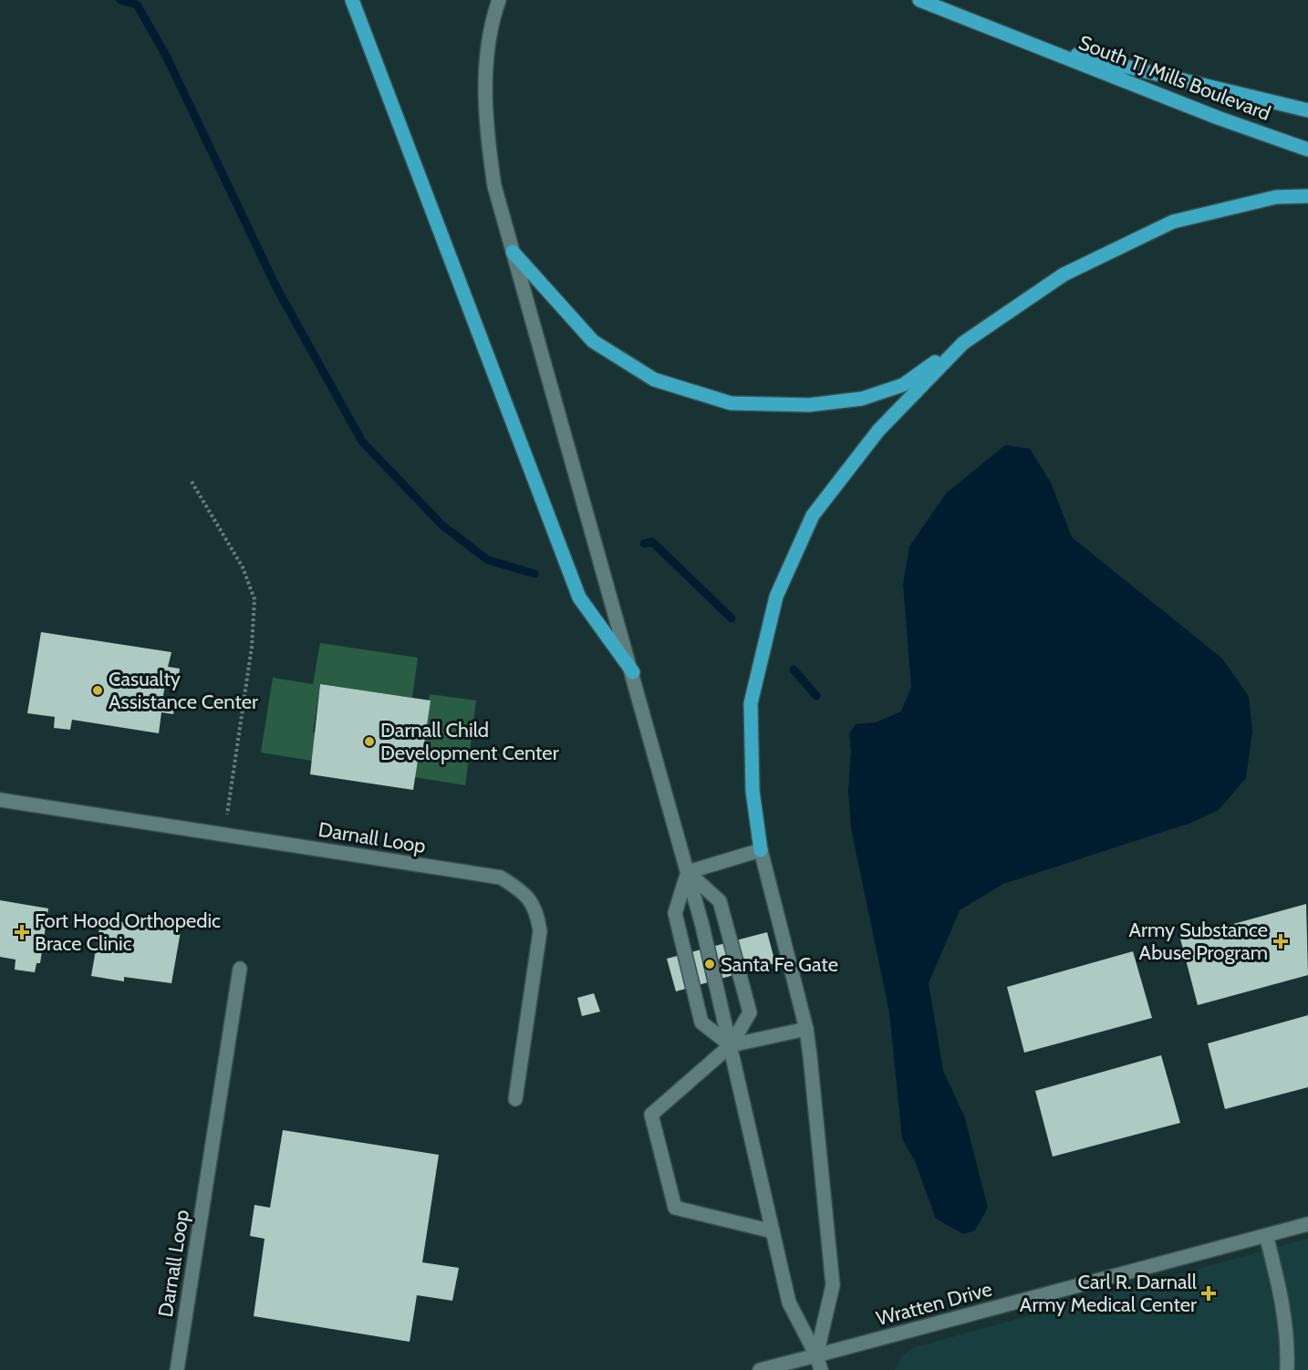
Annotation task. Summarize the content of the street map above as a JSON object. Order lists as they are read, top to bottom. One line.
{"streets":{"main road":["South TJ Mills Boulevard"],"street":["Darnall Loop","Wratten Drive"]},"places":{"other":["Casualty Assistance Center","Darnall Child Development Center","Santa Fe Gate"],"health":["Fort Hood Orthopedic Brace Clinic","Army Substance Abuse Program","Carl R. Darnall Army Medical Center"]}}
